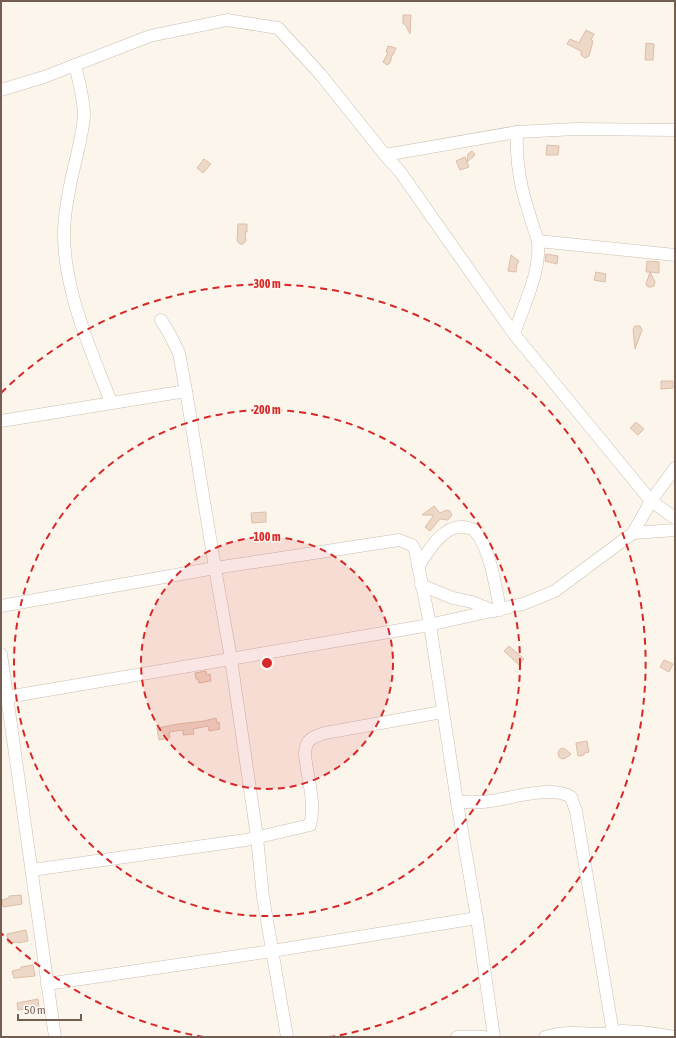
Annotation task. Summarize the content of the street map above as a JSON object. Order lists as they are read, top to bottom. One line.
{"scale_bar":"50 m","rings":["300 m","200 m","100 m"]}
